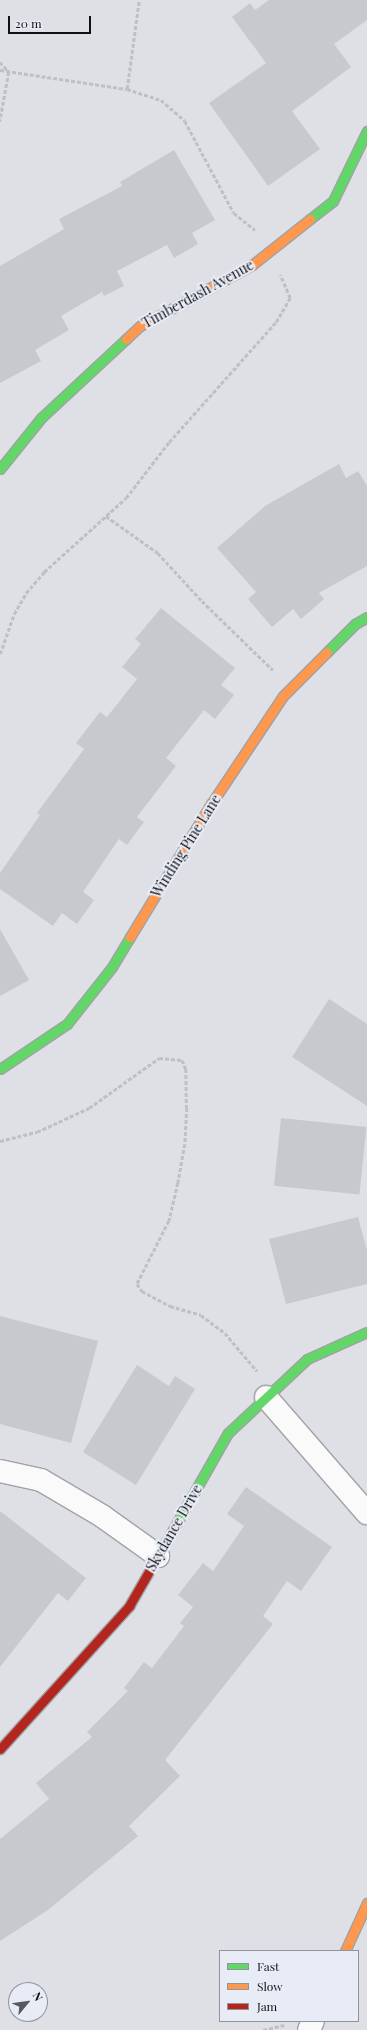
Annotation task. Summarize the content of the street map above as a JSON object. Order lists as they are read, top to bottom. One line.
{"streets":{"street":["Timberdash Avenue","Winding Pine Lane","Skydance Drive"]},"legend":["Fast","Slow","Jam"],"scale_bar":"20 m","north":"top right"}
